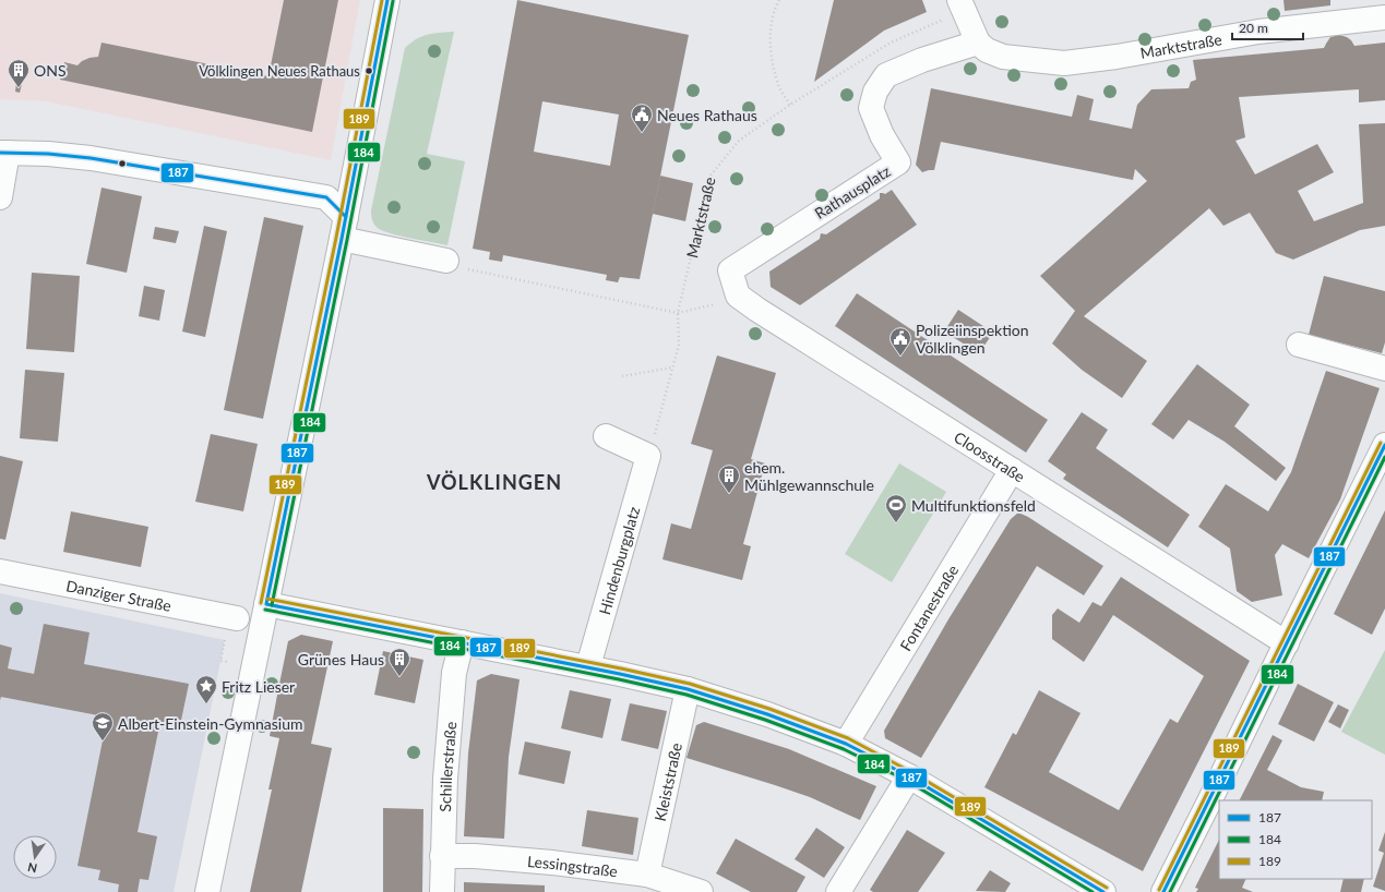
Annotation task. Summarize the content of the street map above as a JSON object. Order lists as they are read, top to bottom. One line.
{"streets":{"street":["Marktstraße","Rathausplatz","Cloosstraße","Hindenburgplatz","Danziger Straße","Fontanestraße","Schillerstraße","Kleiststraße","Lessingstraße"]},"crossings":[["Marktstraße","Rathausplatz"],["Marktstraße","Hindenburgplatz"],["Rathausplatz","Cloosstraße"],["Cloosstraße","Fontanestraße"],["Schillerstraße","Lessingstraße"],["Kleiststraße","Lessingstraße"]],"districts":["VÖLKLINGEN"],"places":{"other":["Völklingen Neues Rathaus"],"building":["ONS","ehem. Mühlgewannschule","Grünes Haus"],"public building":["Neues Rathaus","Polizeiinspektion Völklingen"],"sports":["Multifunktionsfeld"],"place":["Fritz Lieser"],"school or university":["Albert-Einstein-Gymnasium"]},"lines":["transit line 187","transit line 189","transit line 184"],"legend":["187","184","189"],"scale_bar":"20 m","north":"bottom"}
